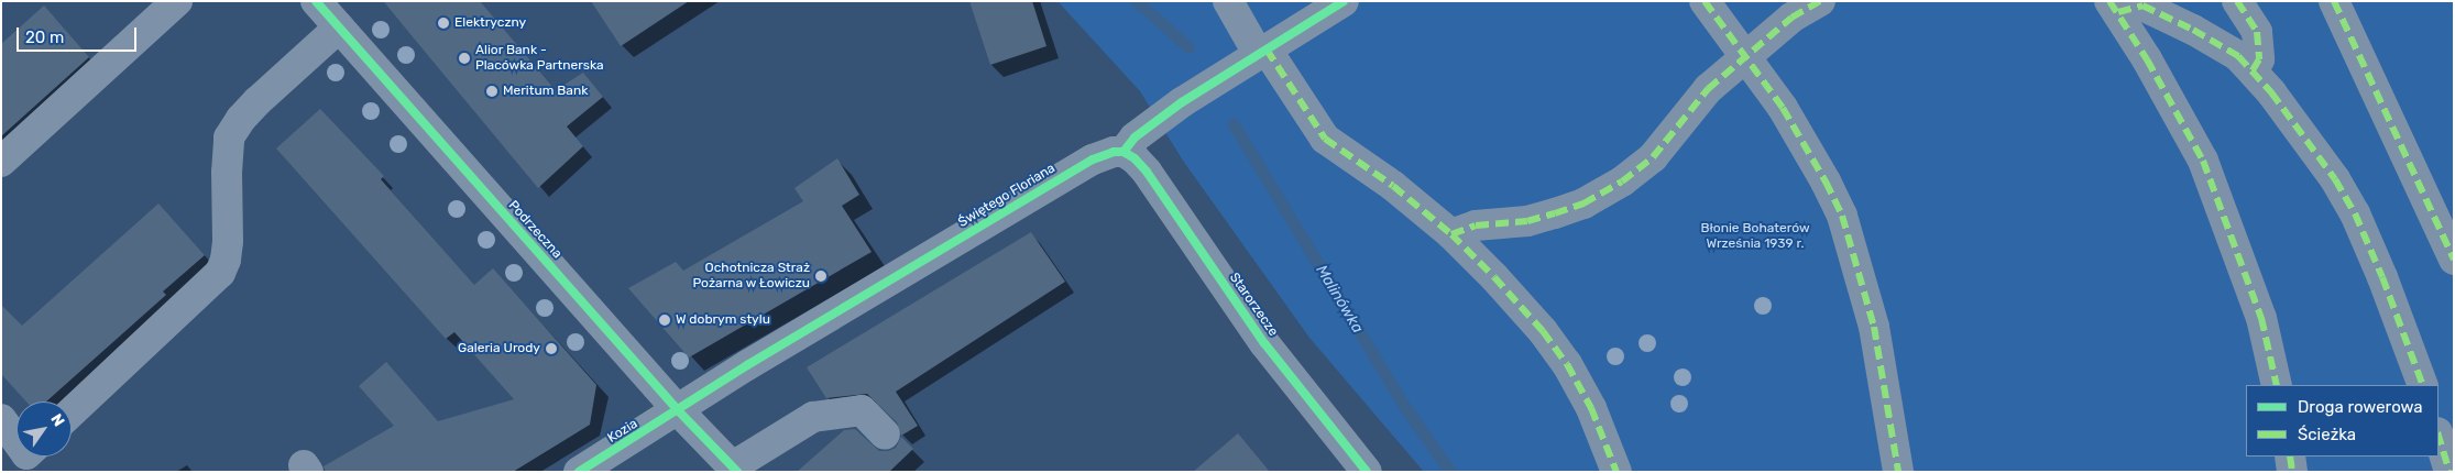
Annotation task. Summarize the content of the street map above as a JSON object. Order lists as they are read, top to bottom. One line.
{"streets":{"street":["Świętego Floriana","Podrzeczna","Starorzecze","Kozia"]},"crossings":[["Świętego Floriana","Podrzeczna"],["Świętego Floriana","Starorzecze"],["Świętego Floriana","Kozia"],["Podrzeczna","Kozia"]],"water":["Malinówka"],"parks":["Błonie Bohaterów Września 1939 r."],"places":["Elektryczny","Alior Bank - Placówka Partnerska","Meritum Bank","Ochotnicza Straż Pożarna w Łowiczu","W dobrym stylu","Galeria Urody"],"legend":["Droga rowerowa","Ścieżka"],"scale_bar":"20 m","north":"top right"}
